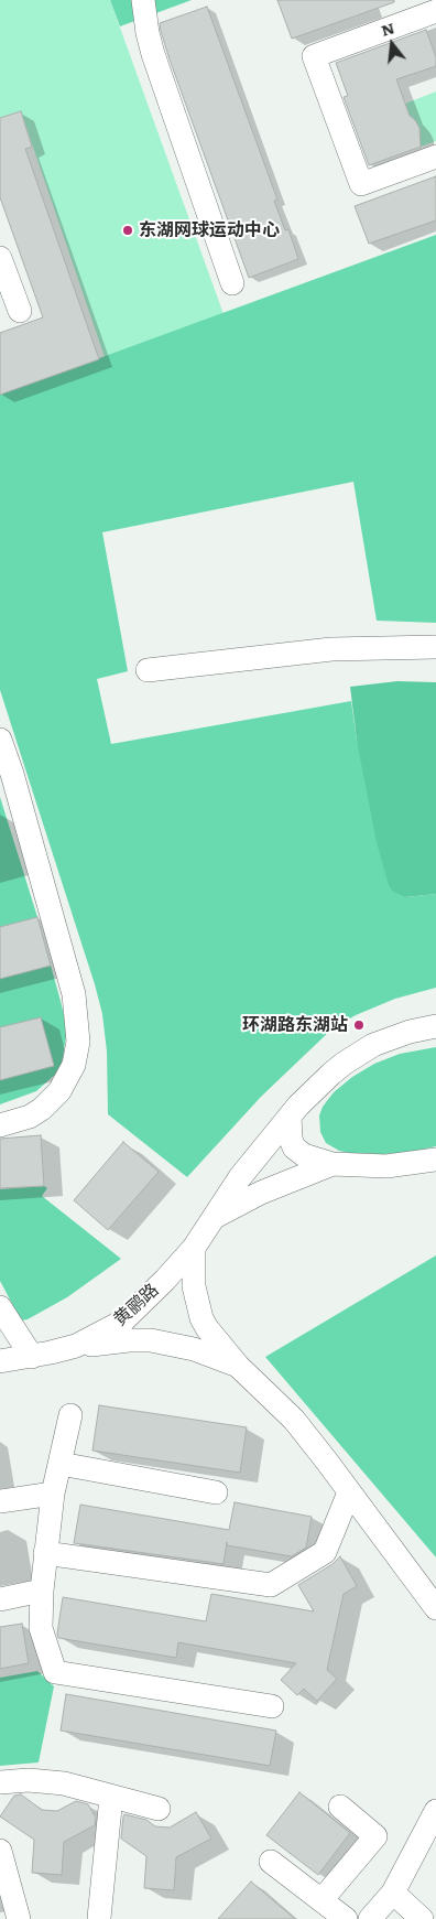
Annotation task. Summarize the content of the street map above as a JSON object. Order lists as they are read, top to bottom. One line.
{"streets":{"street":["黄鹂路"]},"places":["东湖网球运动中心","环湖路东湖站"],"north":"top"}
